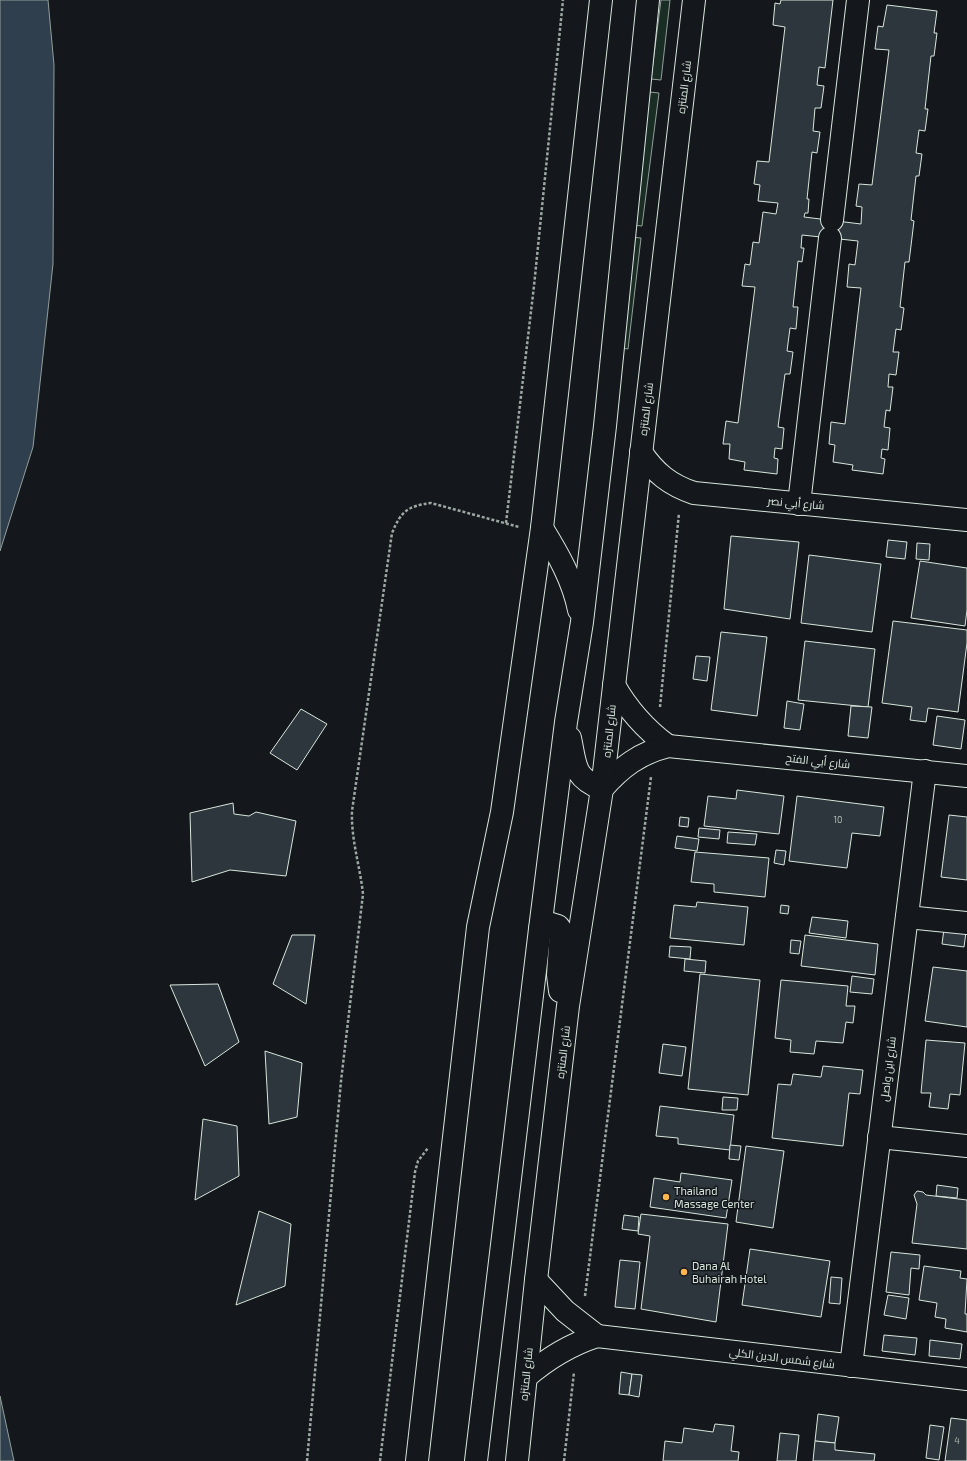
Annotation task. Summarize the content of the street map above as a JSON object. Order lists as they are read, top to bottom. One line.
{"streets":{"main road":["شارع المنتزه","شارع أبي نصر","شارع أبي الفتح","شارع ابن واصل","شارع شمس الدين الكلي"]},"crossings":[["شارع المنتزه","شارع أبي نصر"],["شارع أبي الفتح","شارع ابن واصل"],["شارع ابن واصل","شارع شمس الدين الكلي"]],"places":["Thailand Massage Center","Dana Al Buhairah Hotel"],"house_numbers":["10","4"]}
